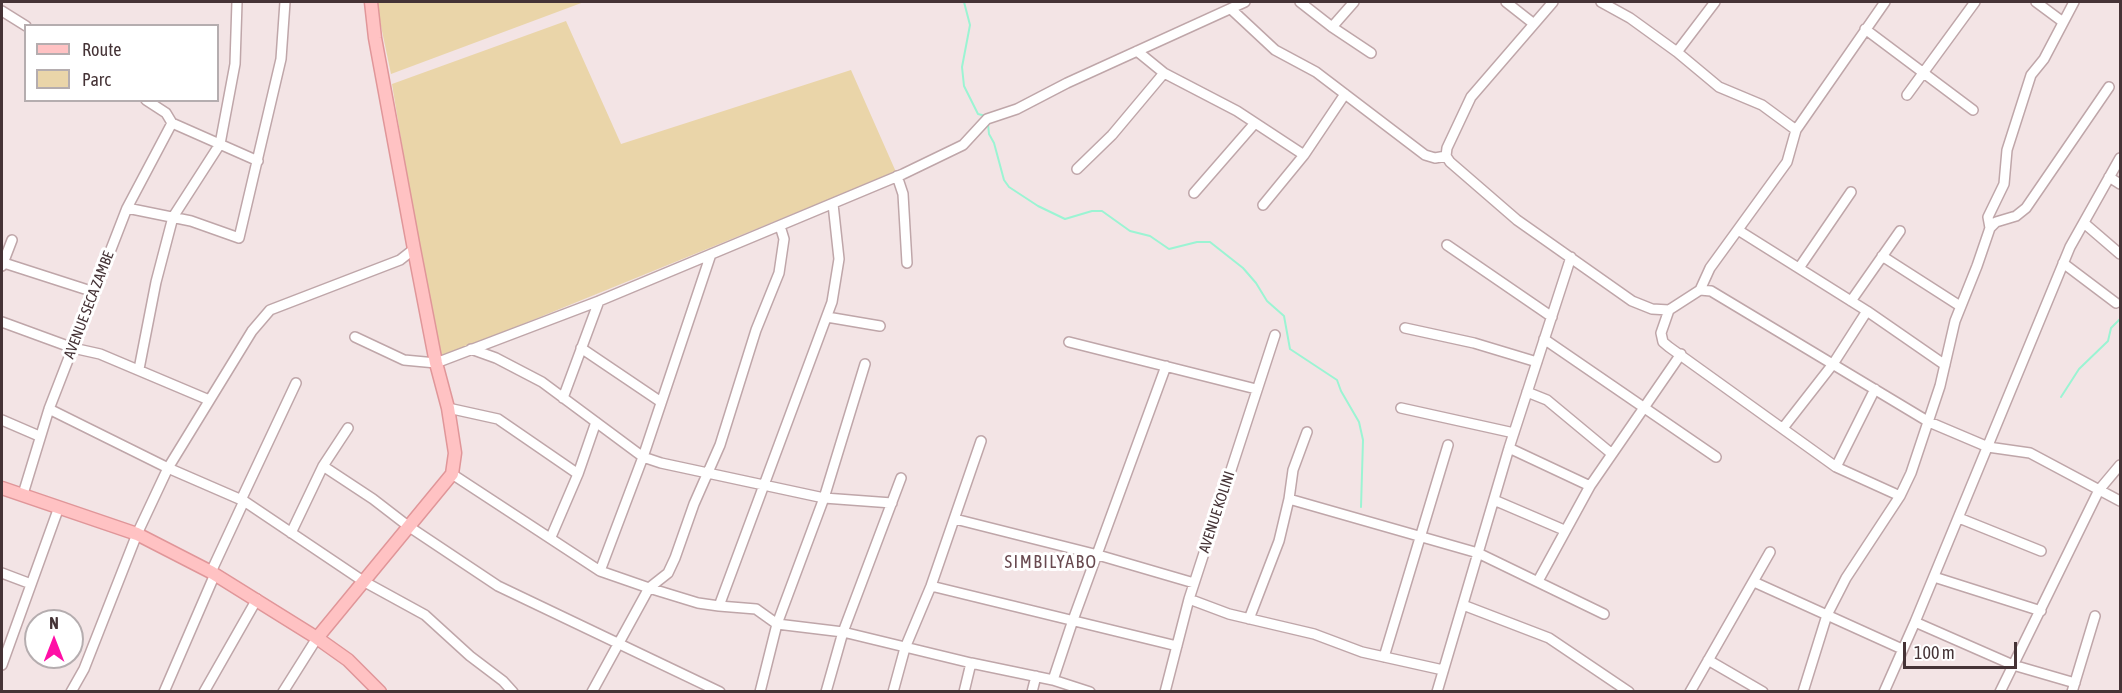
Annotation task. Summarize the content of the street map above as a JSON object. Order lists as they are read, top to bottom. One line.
{"streets":{"street":["AVENUE SECA ZAMBE","AVENUE KOLINI"]},"districts":["SIMBILYABO"],"legend":["Route","Parc"],"scale_bar":"100 m","north":"top"}
